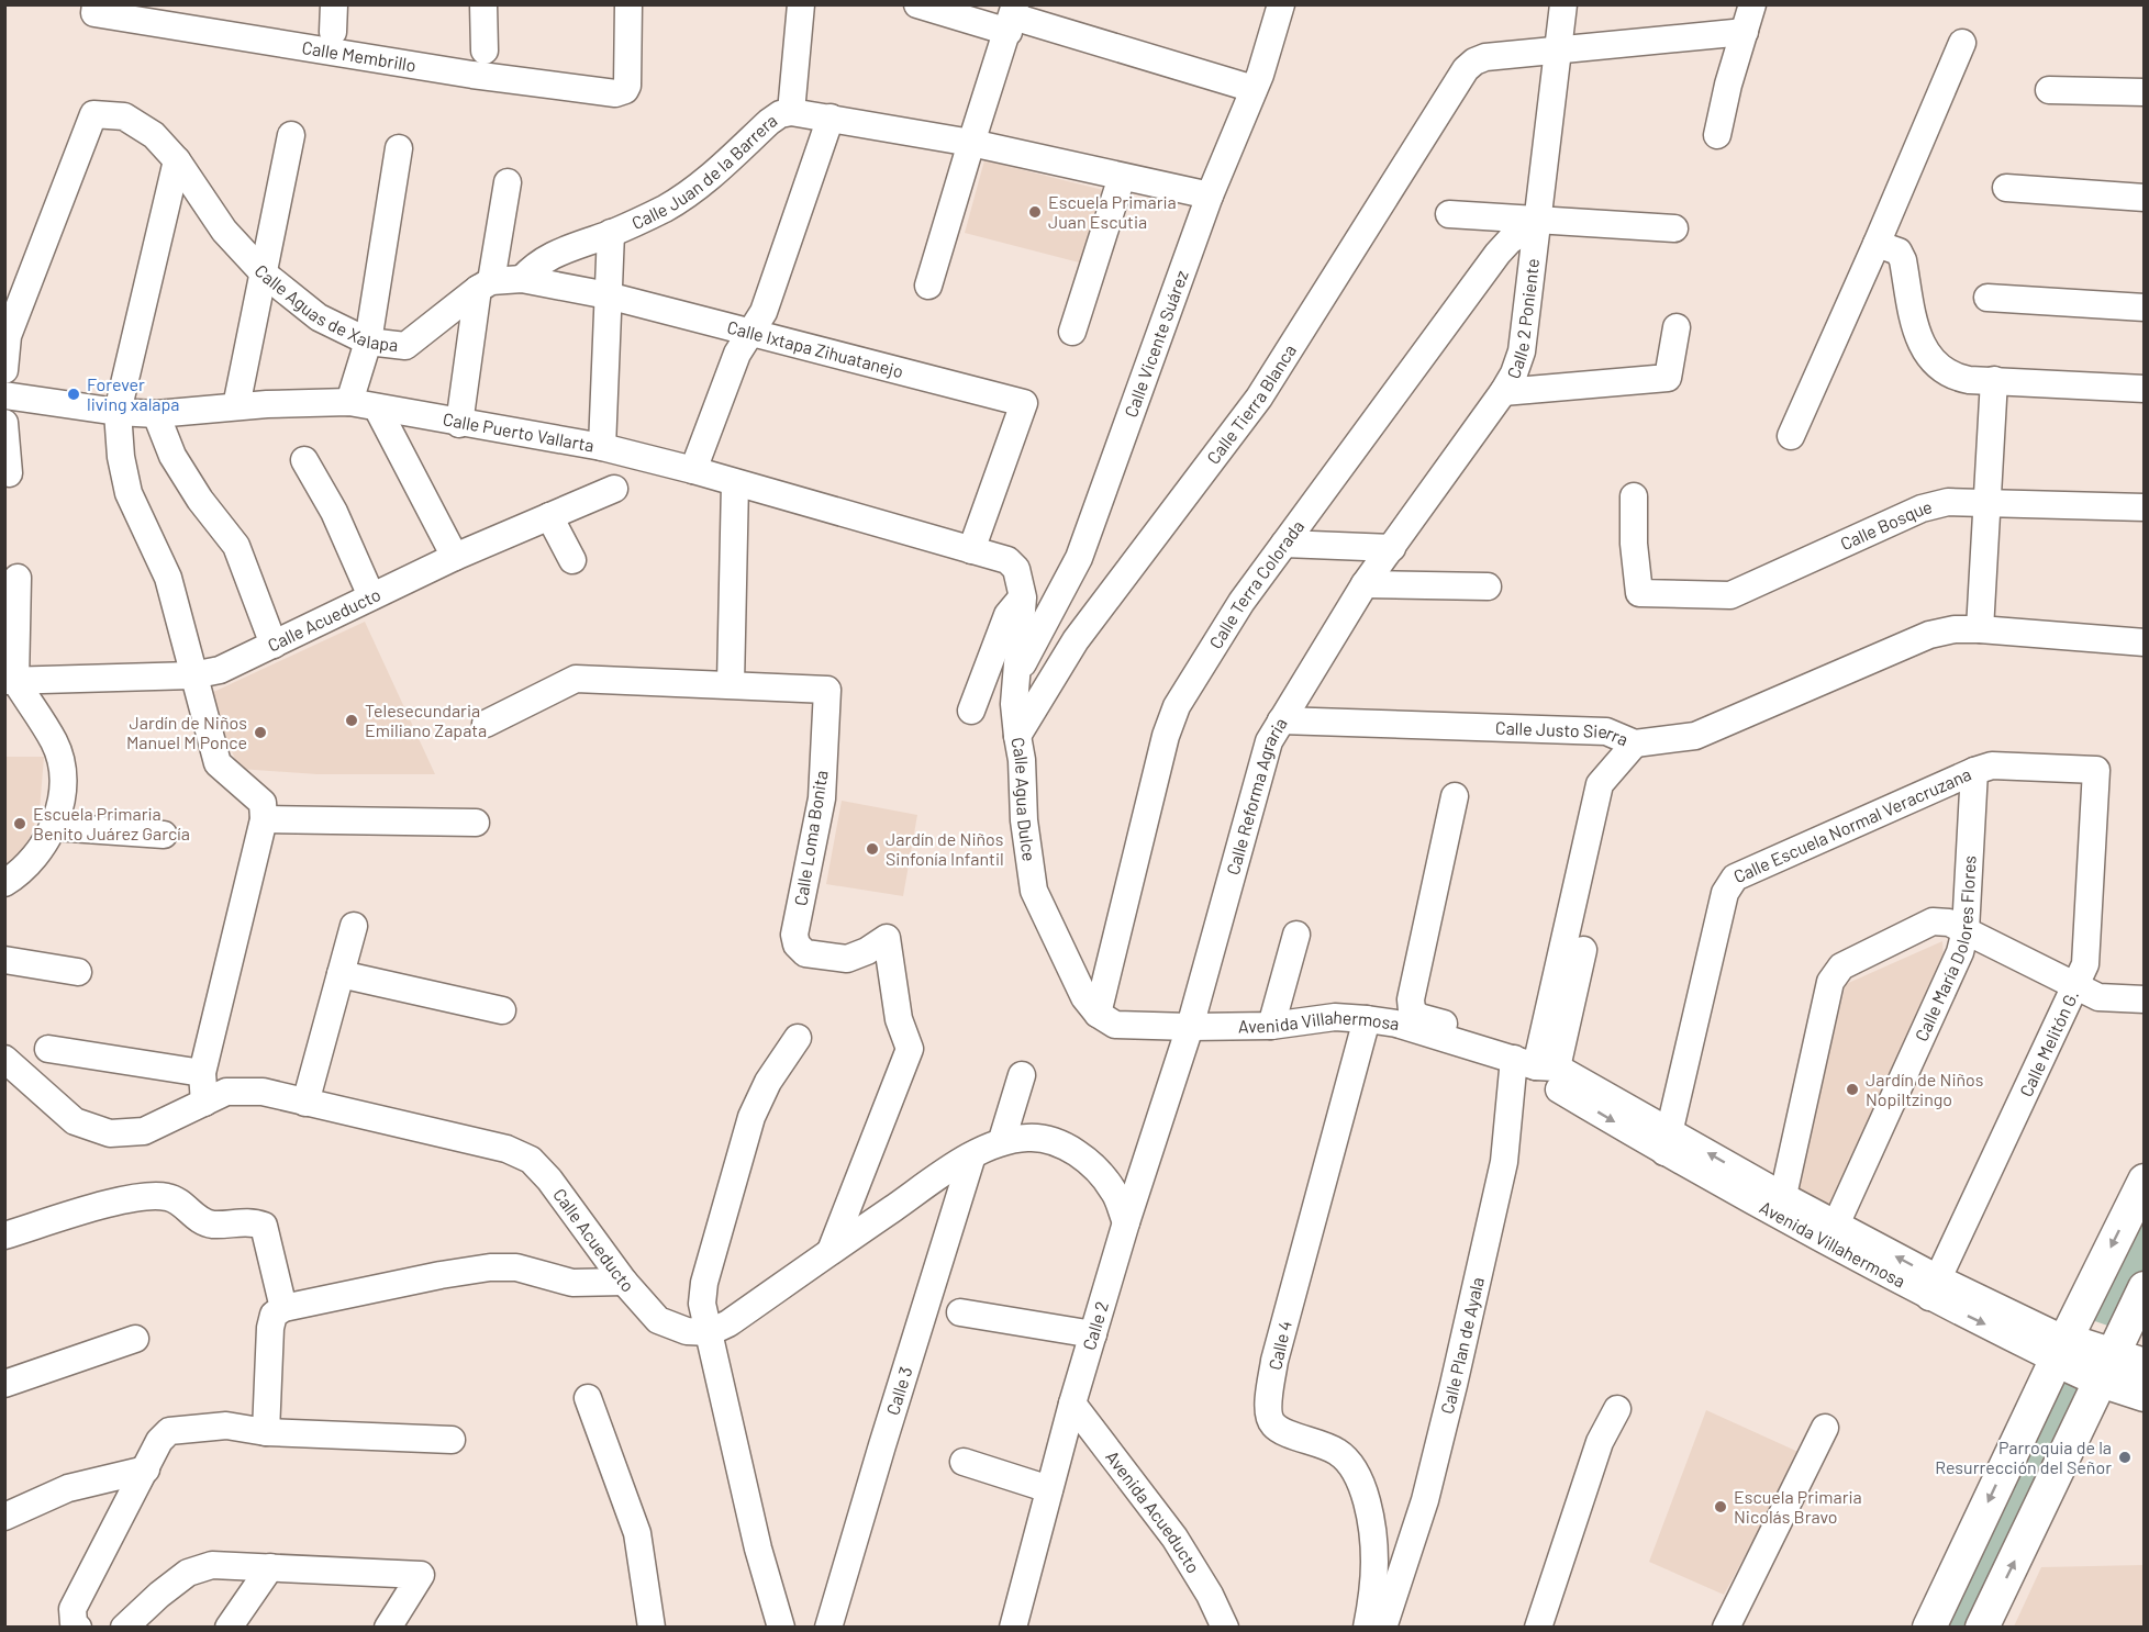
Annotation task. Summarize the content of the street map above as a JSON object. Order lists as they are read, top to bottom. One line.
{"streets":{"main road":["Avenida Villahermosa"],"street":["Calle Membrillo","Calle Juan de la Barrera","Calle Aguas de Xalapa","Calle 2 Poniente","Calle Vicente Suárez","Calle Ixtapa Zihuatanejo","Calle Tierra Blanca","Calle Puerto Vallarta","Calle Bosque","Calle Terra Colorada","Calle Acueducto","Calle Justo Sierra","Calle Reforma Agraria","Calle Agua Dulce","Calle Escuela Normal Veracruzana","Calle Loma Bonita","Calle María Dolores Flores","Calle Melitón G.","Calle 2","Calle 4","Calle Plan de Ayala","Calle 3","Avenida Acueducto"]},"crossings":[["Calle 2 Poniente","Calle Tierra Blanca"],["Calle 2 Poniente","Calle Terra Colorada"],["Calle 2 Poniente","Calle Reforma Agraria"],["Calle Vicente Suárez","Calle Agua Dulce"],["Calle Ixtapa Zihuatanejo","Calle Puerto Vallarta"],["Calle Tierra Blanca","Calle Agua Dulce"],["Calle Puerto Vallarta","Calle Agua Dulce"],["Calle Terra Colorada","Calle Agua Dulce"],["Calle Terra Colorada","Avenida Villahermosa"],["Calle Justo Sierra","Calle Reforma Agraria"],["Calle Reforma Agraria","Avenida Villahermosa"],["Calle Reforma Agraria","Calle 2"],["Calle Agua Dulce","Avenida Villahermosa"],["Calle Escuela Normal Veracruzana","Calle María Dolores Flores"],["Calle Escuela Normal Veracruzana","Avenida Villahermosa"],["Calle Escuela Normal Veracruzana","Calle Melitón G."],["Calle María Dolores Flores","Avenida Villahermosa"],["Avenida Villahermosa","Calle Melitón G."],["Avenida Villahermosa","Calle 2"],["Avenida Villahermosa","Calle 4"],["Avenida Villahermosa","Calle Plan de Ayala"],["Calle 2","Avenida Acueducto"]],"places":["Escuela Primaria Juan Escutia","Forever living xalapa","Telesecundaria Emiliano Zapata","Jardín de Niños Manuel M Ponce","Escuela Primaria Benito Juárez García","Jardín de Niños Sinfonía Infantil","Jardín de Niños Nopiltzingo","Parroquia de la Resurrección del Señor","Escuela Primaria Nicolás Bravo"]}
